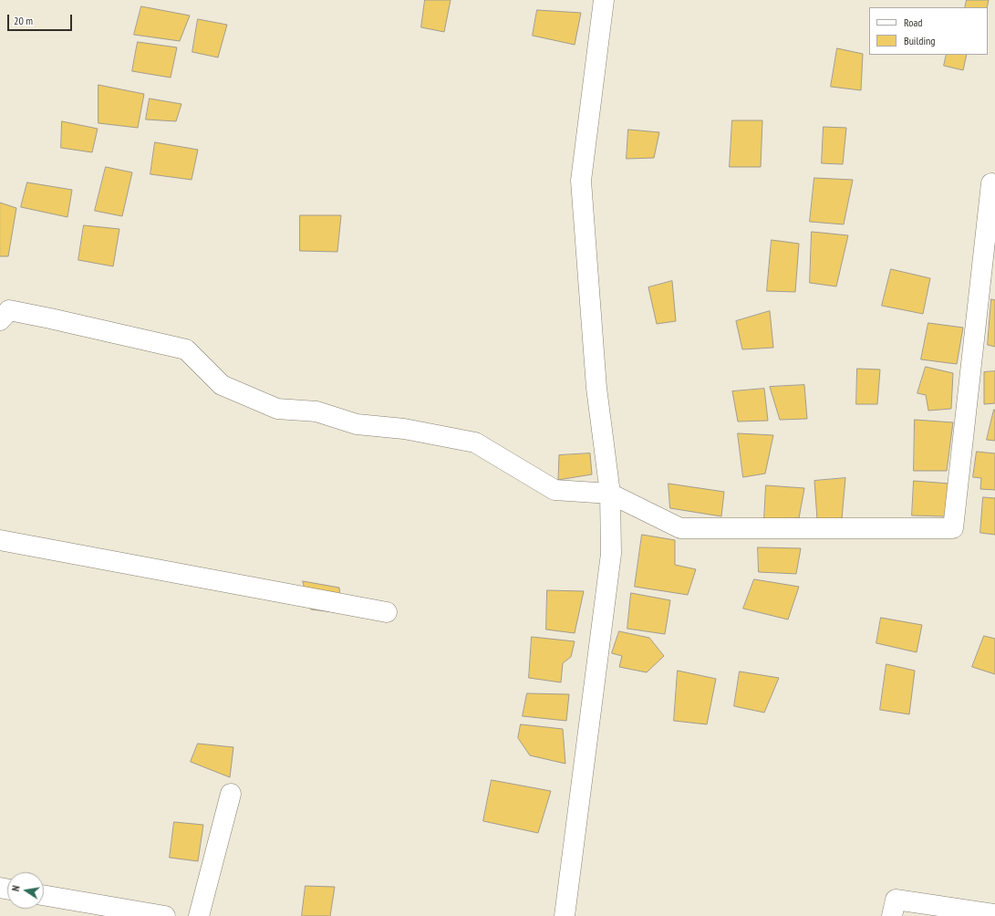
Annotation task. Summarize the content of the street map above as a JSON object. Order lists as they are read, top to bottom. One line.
{"legend":["Road","Building"],"scale_bar":"20 m","north":"left"}
